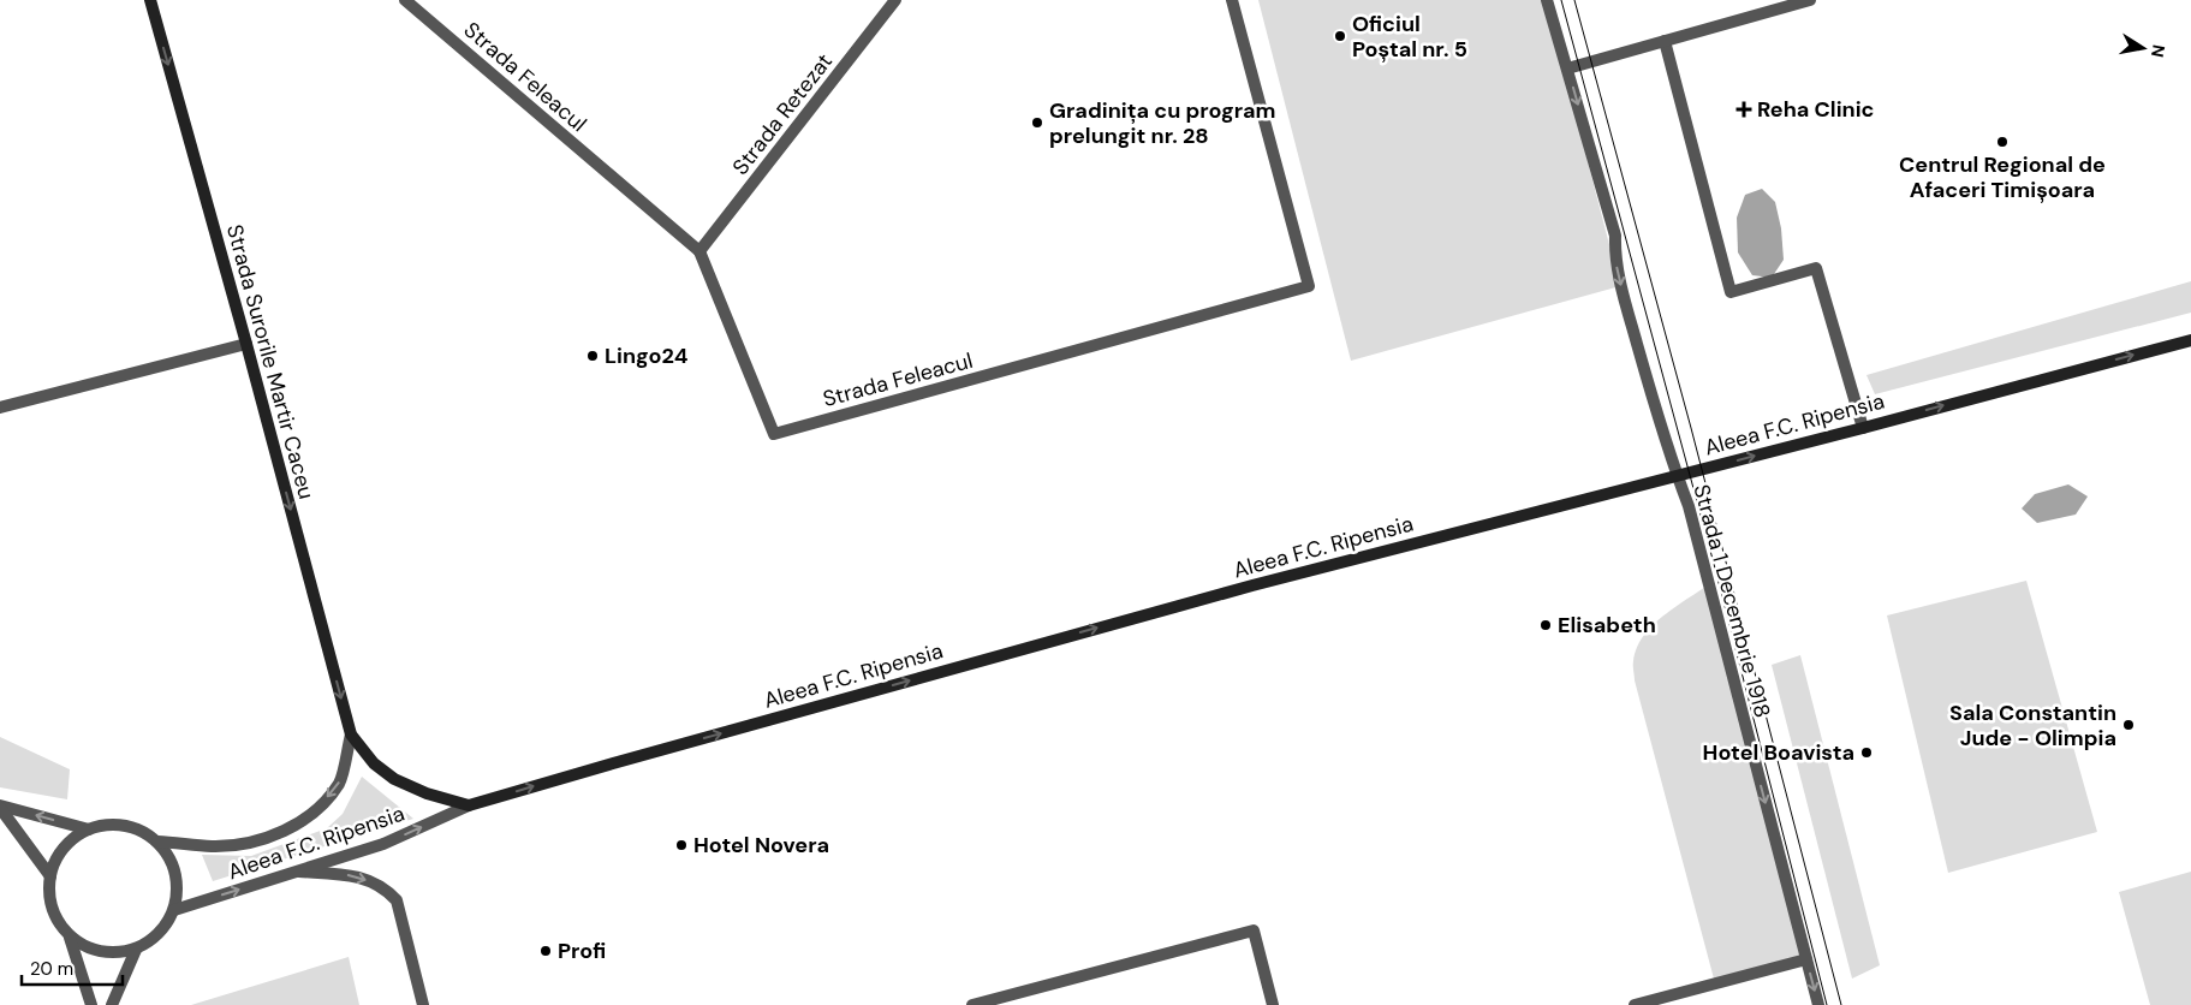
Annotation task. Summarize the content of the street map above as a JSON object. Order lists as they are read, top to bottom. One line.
{"streets":{"main road":["Strada Surorile Martir Caceu","Aleea F.C. Ripensia"],"street":["Strada Feleacul","Strada Retezat","Strada 1 Decembrie 1918"]},"crossings":[["Strada Feleacul","Strada Retezat"],["Strada Surorile Martir Caceu","Aleea F.C. Ripensia"],["Aleea F.C. Ripensia","Strada 1 Decembrie 1918"]],"one_way":["Strada Surorile Martir Caceu","Strada 1 Decembrie 1918"],"places":{"other":["Oficiul Poștal nr. 5","Gradinița cu program prelungit nr. 28","Centrul Regional de Afaceri Timișoara","Lingo24","Elisabeth","Sala Constantin Jude - Olimpia","Hotel Boavista","Hotel Novera","Profi"],"health":["Reha Clinic"]},"scale_bar":"20 m","north":"right"}
